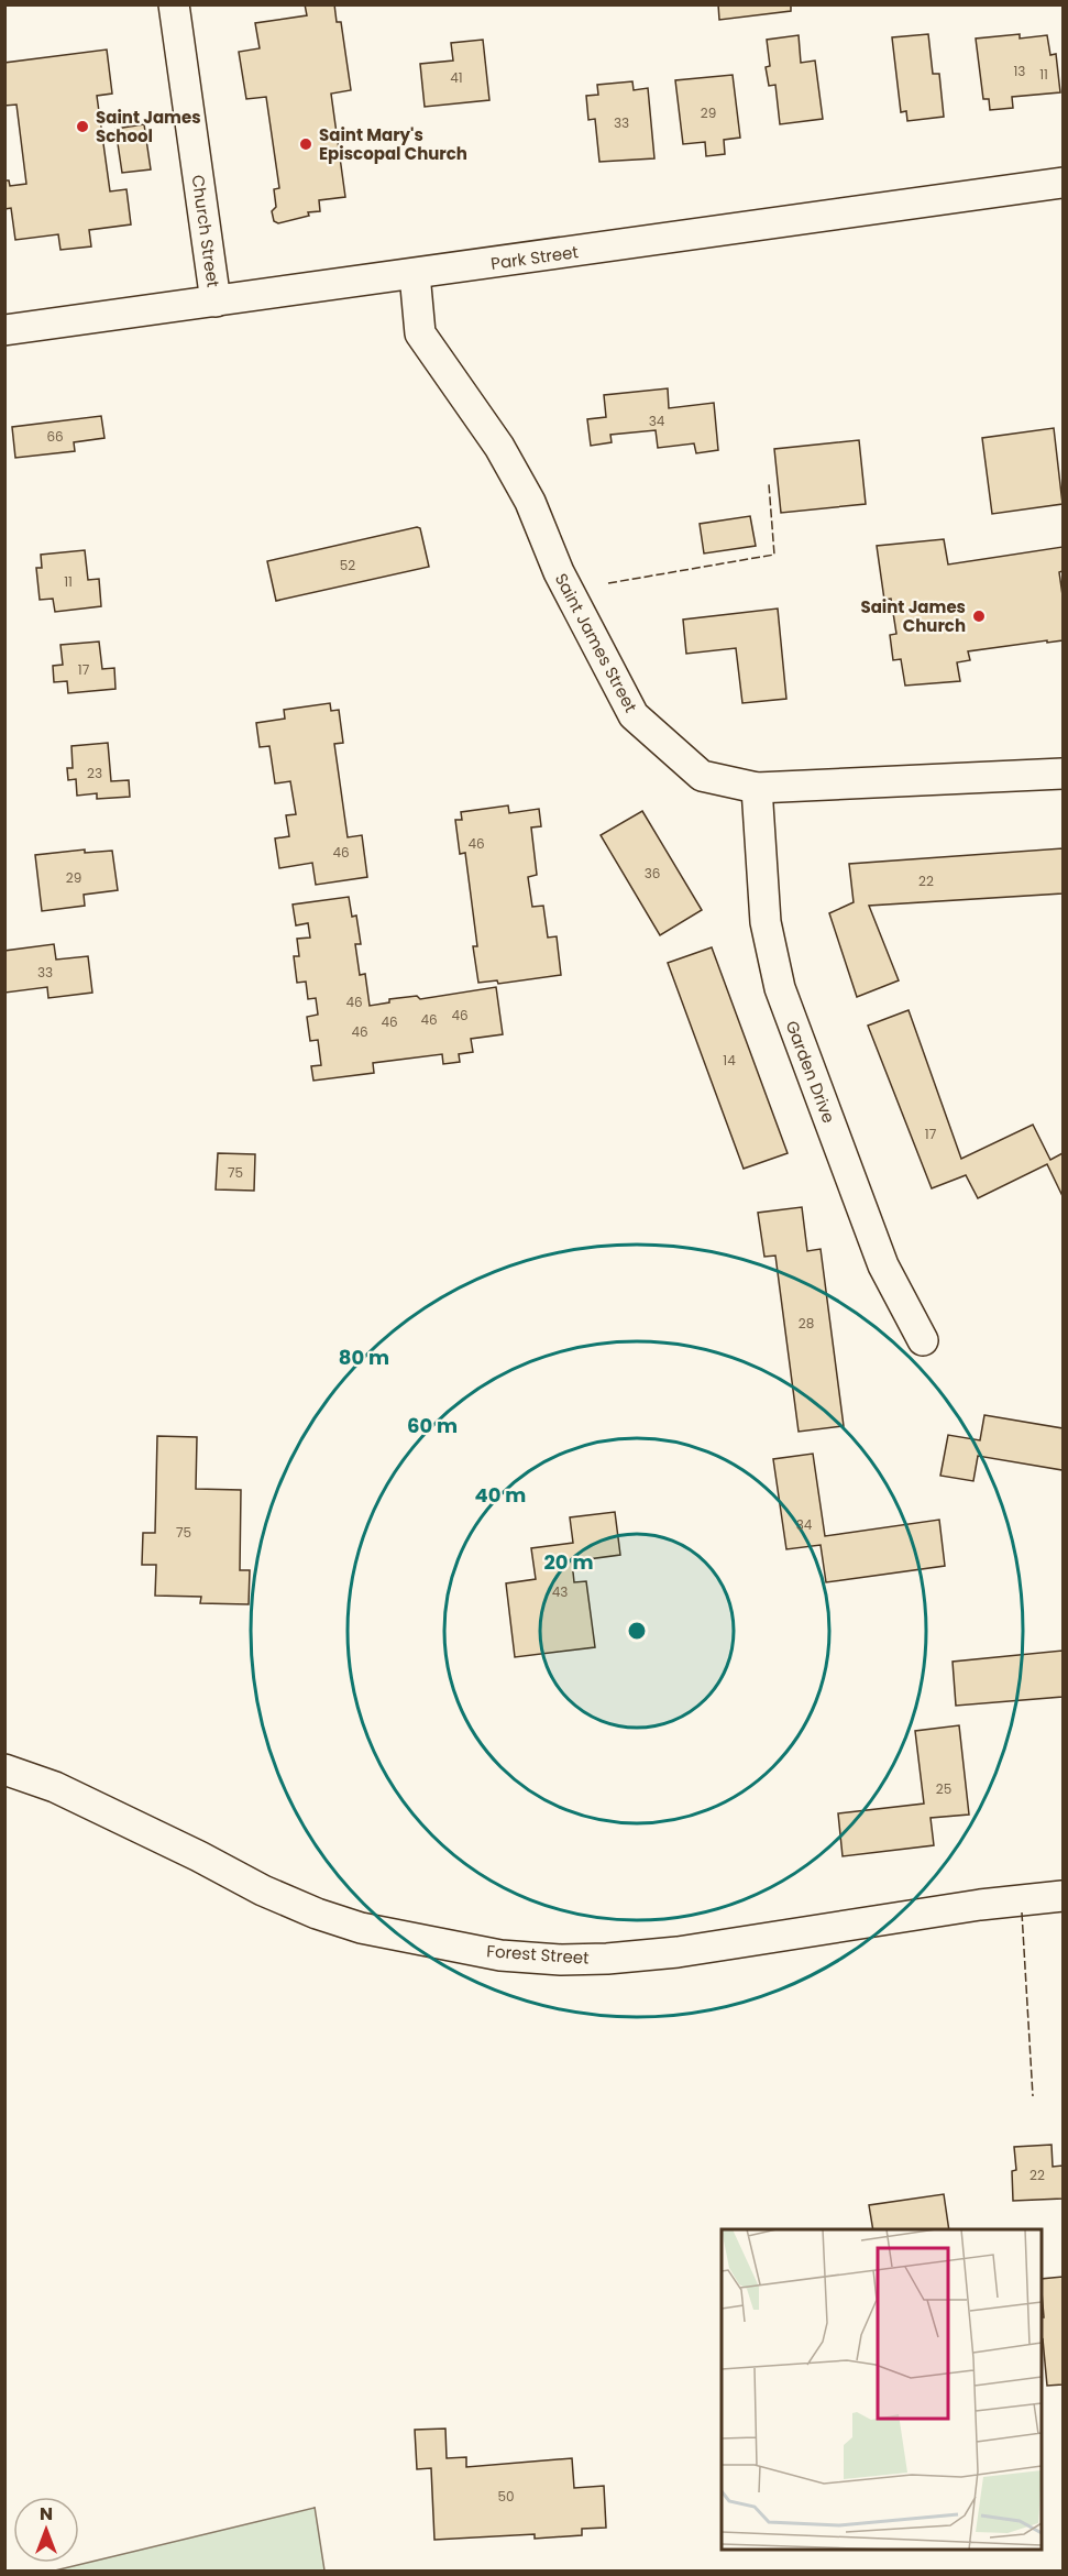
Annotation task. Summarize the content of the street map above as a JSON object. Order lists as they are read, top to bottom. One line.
{"streets":{"street":["Church Street","Park Street","Saint James Street","Garden Drive","Forest Street"]},"crossings":[["Church Street","Park Street"],["Park Street","Saint James Street"],["Saint James Street","Garden Drive"]],"places":["Saint James School","Saint Mary's Episcopal Church","Saint James Church"],"house_numbers":["13","11","41","29","33","34","66","52","11","17","23","46","46","36","29","22","33","46","46","46","46","46","14","17","75","28","34","75","43","25","22","50"],"north":"top","rings":["80 m","60 m","40 m","20 m"]}
